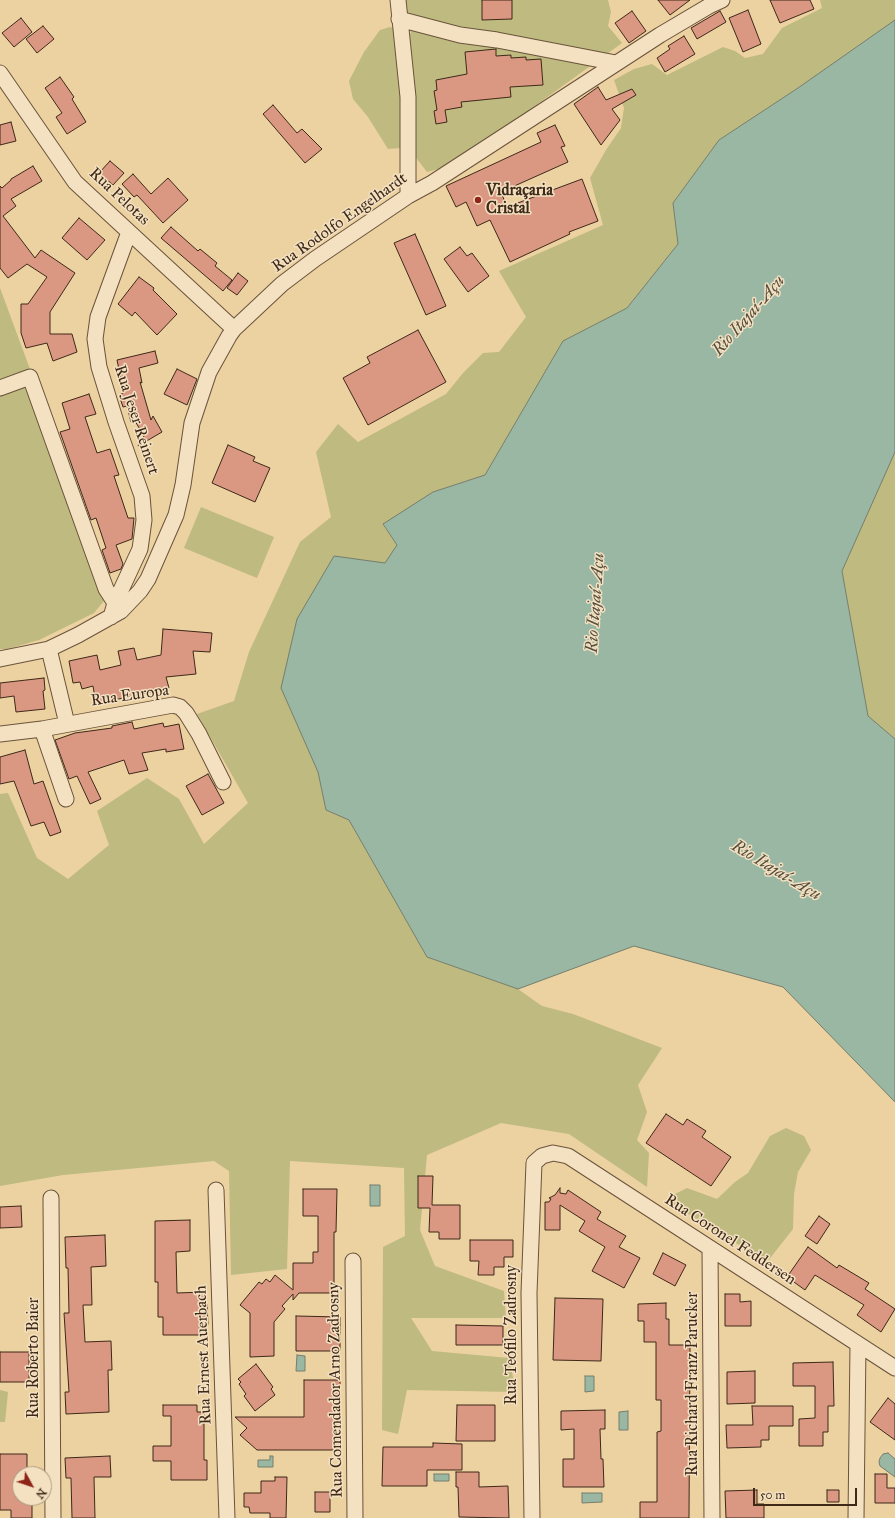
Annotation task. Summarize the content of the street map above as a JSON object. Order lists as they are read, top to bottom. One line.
{"streets":{"street":["Rua Pelotas","Rua Rodolfo Engelhardt","Rua Jeser Reinert","Rua Europa","Rua Coronel Feddersen","Rua Teófilo Zadrosny","Rua Ernest Auerbach","Rua Roberto Baier","Rua Richard Franz Parucker","Rua Comendador Arno Zadrosny"]},"crossings":[["Rua Pelotas","Rua Rodolfo Engelhardt"],["Rua Pelotas","Rua Jeser Reinert"],["Rua Rodolfo Engelhardt","Rua Jeser Reinert"],["Rua Coronel Feddersen","Rua Teófilo Zadrosny"],["Rua Coronel Feddersen","Rua Richard Franz Parucker"]],"water":["Rio Itajaí-Açu"],"places":["Vidraçaria Cristal"],"scale_bar":"50 m","north":"bottom right"}
